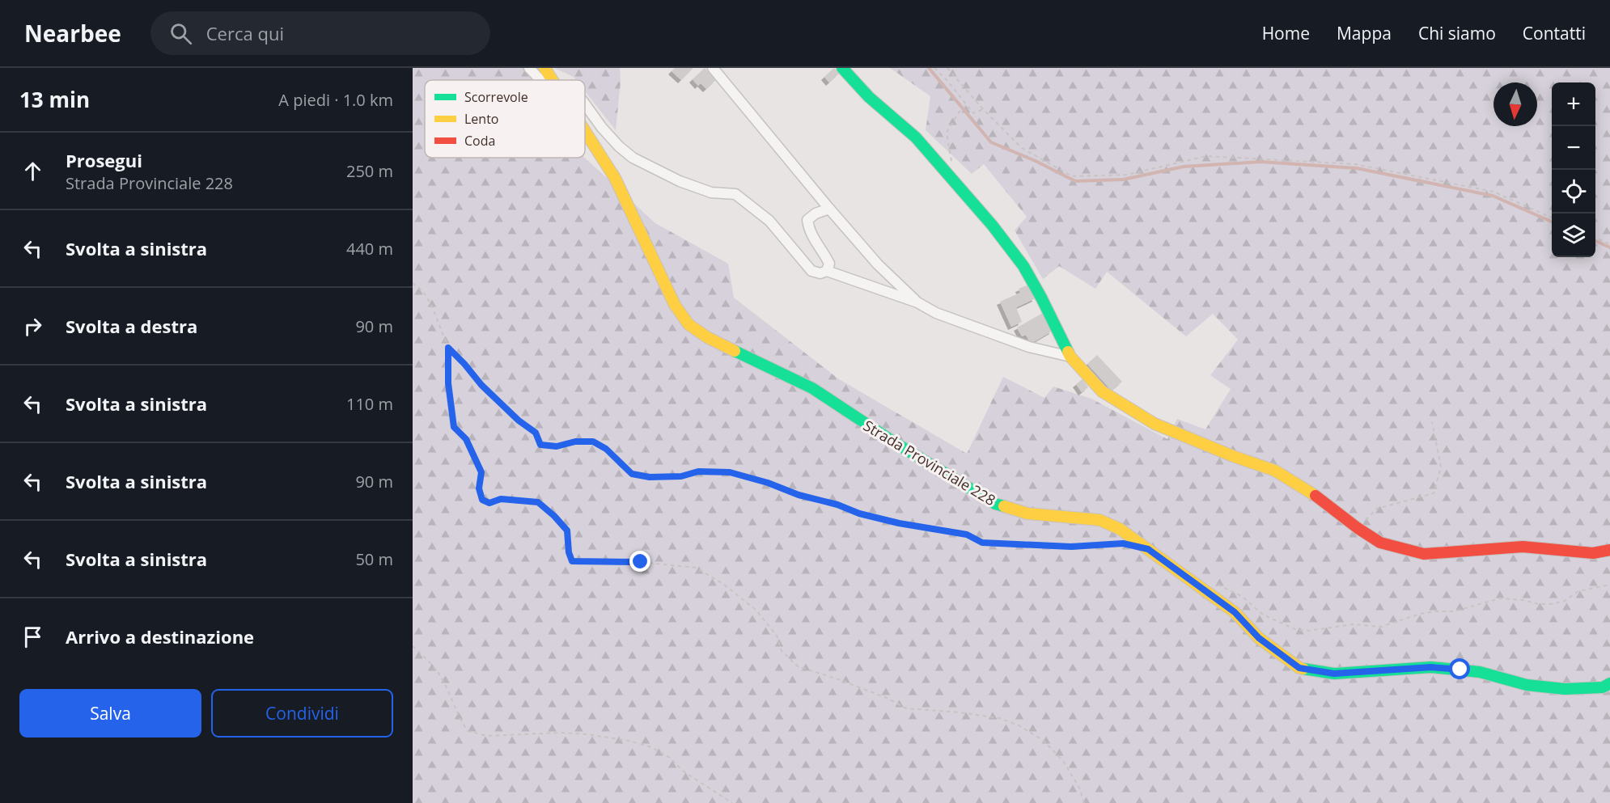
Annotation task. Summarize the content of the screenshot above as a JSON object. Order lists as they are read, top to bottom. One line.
{"streets":{"main road":["Strada Provinciale 228"]},"legend":["Scorrevole","Lento","Coda"],"north":"bottom","page":{"header":"Nearbee","search":"Cerca qui","nav":["Home","Mappa","Chi siamo","Contatti"],"heading":["13 min","A piedi · 1.0 km"],"map_buttons":["+","−"],"list":[["Prosegui","Strada Provinciale 228","250 m"],["Svolta a sinistra","440 m"],["Svolta a destra","90 m"],["Svolta a sinistra","110 m"],["Svolta a sinistra","90 m"],["Svolta a sinistra","50 m"],"Arrivo a destinazione"],"buttons":["Salva","Condividi"]}}
